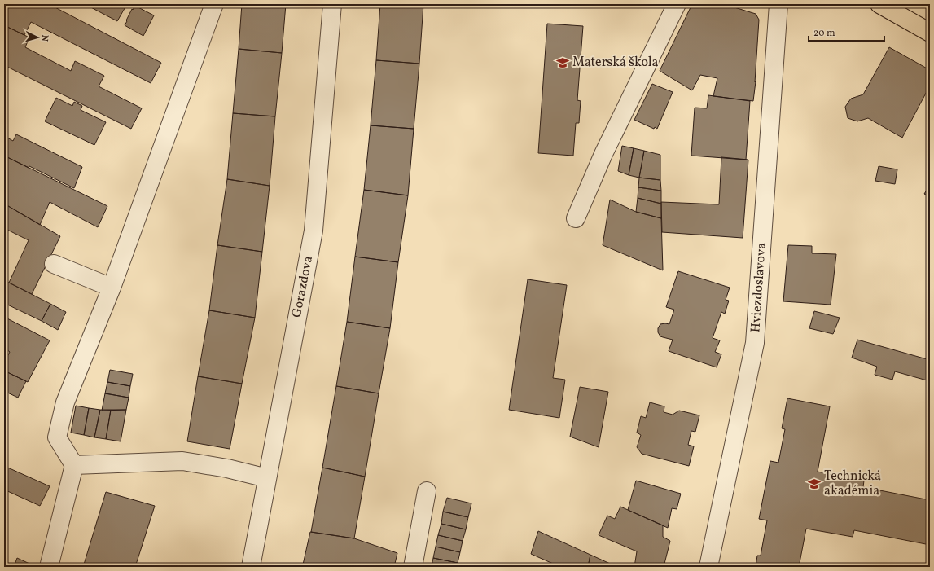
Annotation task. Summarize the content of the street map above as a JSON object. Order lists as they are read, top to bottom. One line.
{"streets":{"street":["Gorazdova","Hviezdoslavova"]},"places":{"school or university":["Materská škola","Technická akadémia"]},"scale_bar":"20 m","north":"right"}
